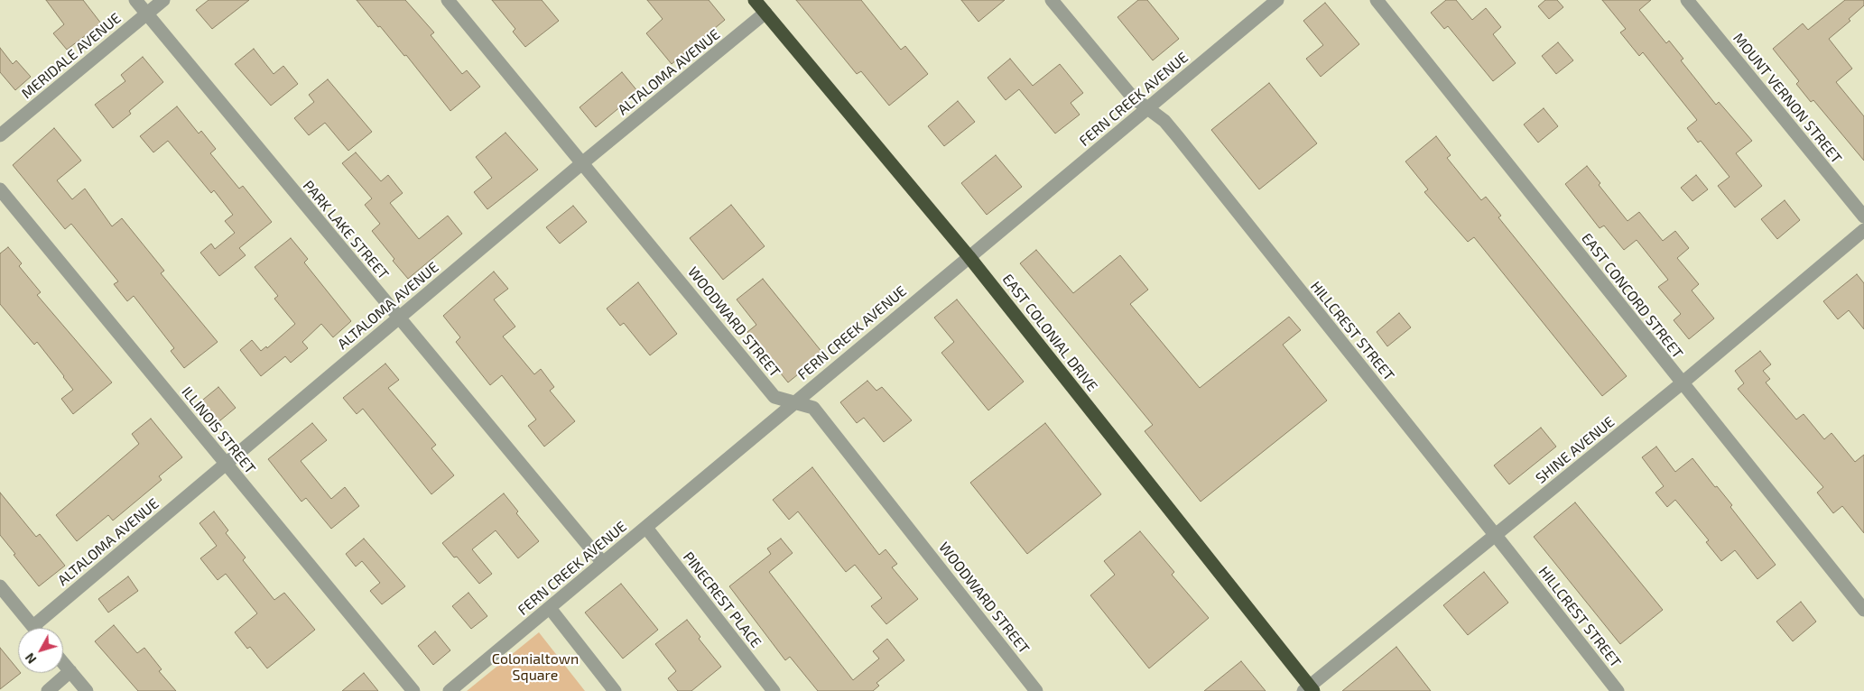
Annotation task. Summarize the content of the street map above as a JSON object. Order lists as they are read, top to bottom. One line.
{"streets":{"highway":["EAST COLONIAL DRIVE"],"street":["MERIDALE AVENUE","ALTALOMA AVENUE","MOUNT VERNON STREET","FERN CREEK AVENUE","PARK LAKE STREET","EAST CONCORD STREET","WOODWARD STREET","HILLCREST STREET","ILLINOIS STREET","SHINE AVENUE","PINECREST PLACE"]},"crossings":[["MERIDALE AVENUE","PARK LAKE STREET"],["ALTALOMA AVENUE","PARK LAKE STREET"],["ALTALOMA AVENUE","WOODWARD STREET"],["ALTALOMA AVENUE","EAST COLONIAL DRIVE"],["ALTALOMA AVENUE","ILLINOIS STREET"],["FERN CREEK AVENUE","PARK LAKE STREET"],["FERN CREEK AVENUE","WOODWARD STREET"],["FERN CREEK AVENUE","HILLCREST STREET"],["FERN CREEK AVENUE","EAST COLONIAL DRIVE"],["FERN CREEK AVENUE","PINECREST PLACE"],["EAST CONCORD STREET","SHINE AVENUE"],["HILLCREST STREET","SHINE AVENUE"],["EAST COLONIAL DRIVE","SHINE AVENUE"]],"parks":["Colonialtown Square"],"north":"bottom left"}
